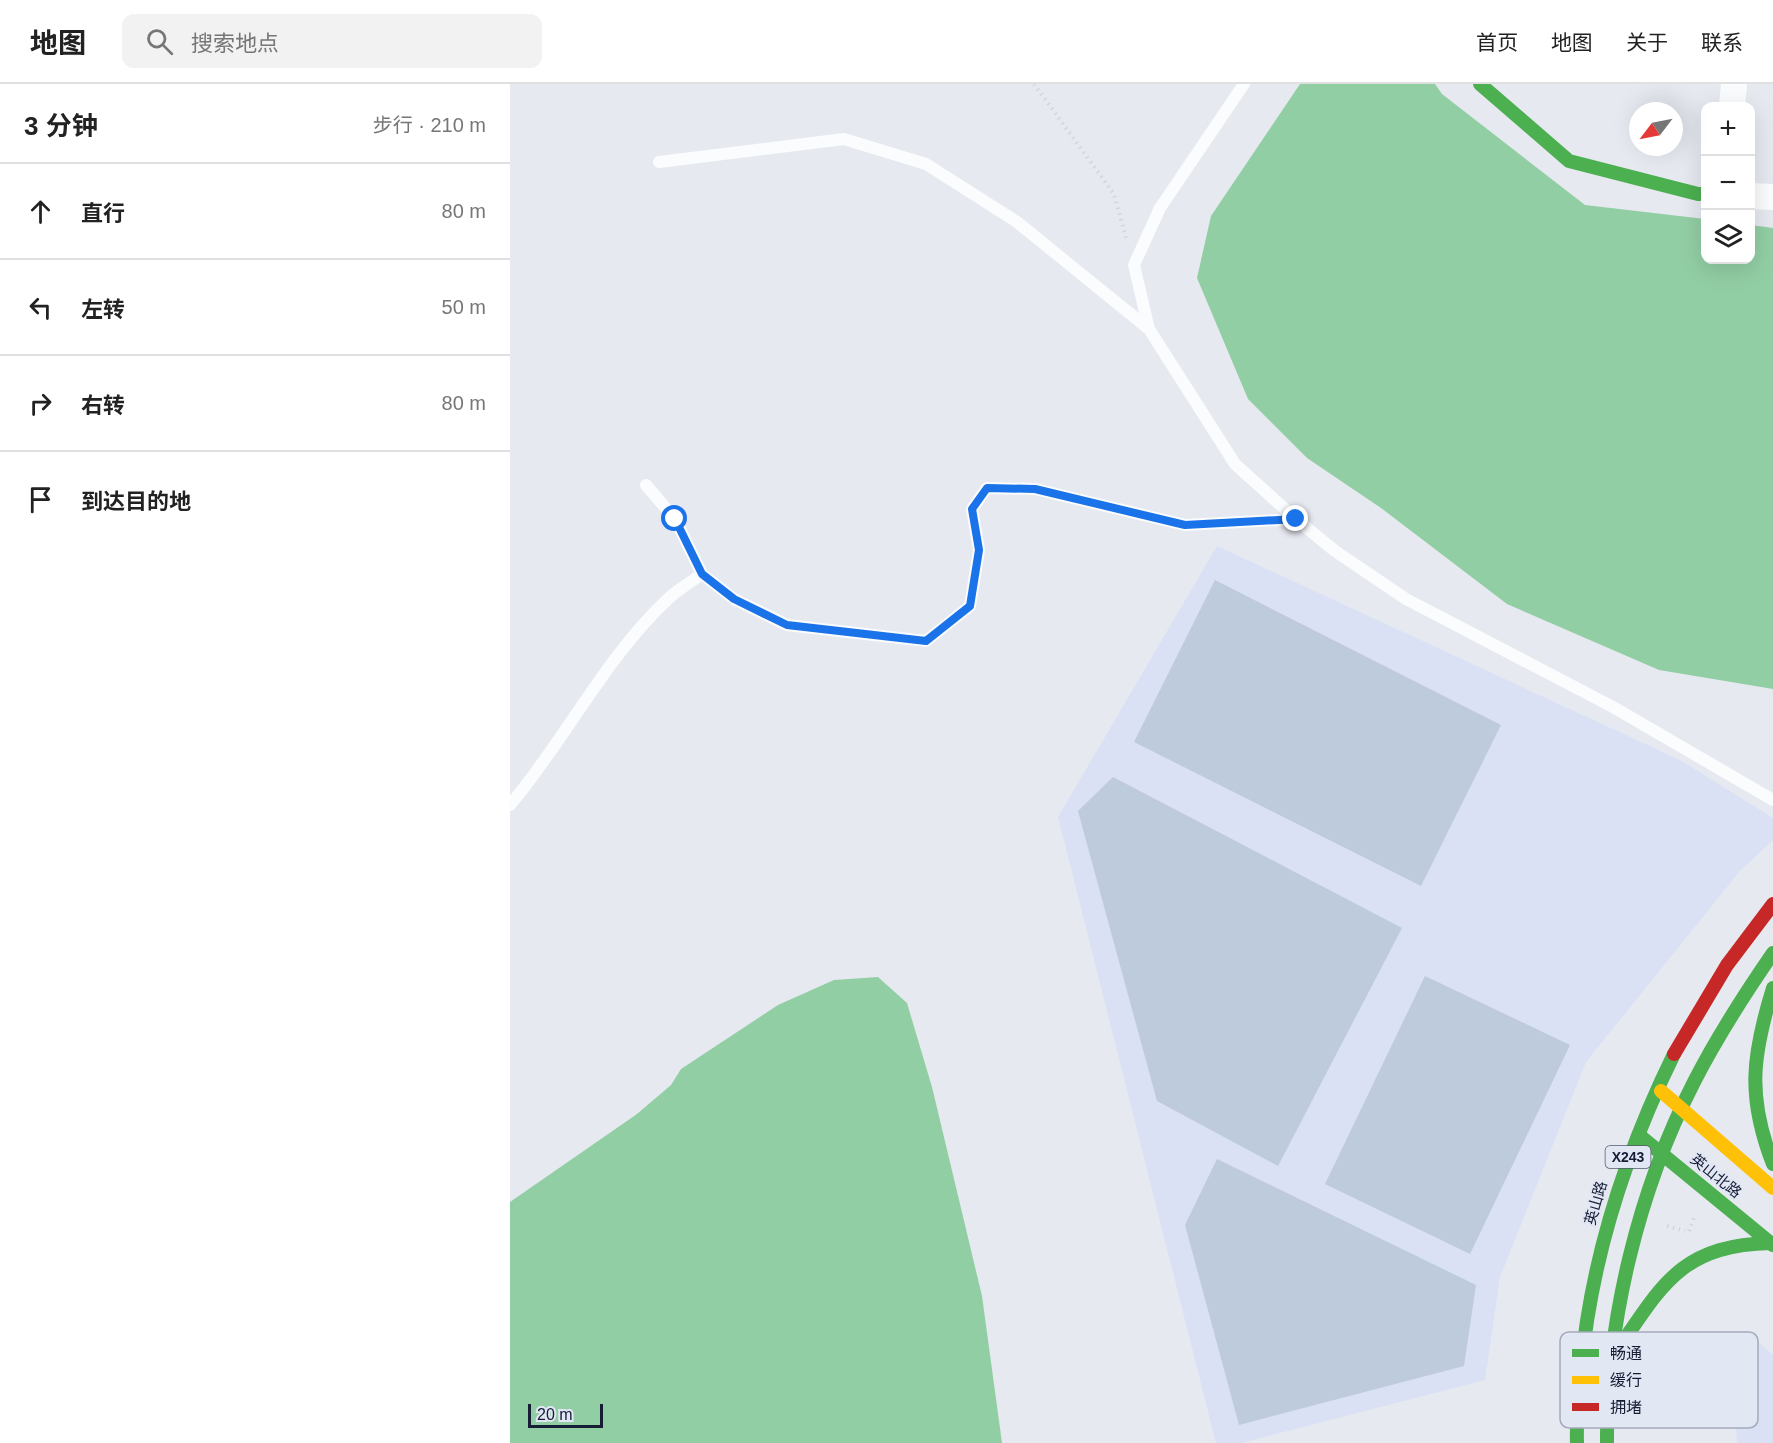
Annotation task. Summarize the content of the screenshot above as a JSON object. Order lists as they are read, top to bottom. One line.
{"streets":{"main road":["X243","英山北路","英山路"]},"crossings":[["X243","英山北路"],["英山北路","英山路"]],"legend":["畅通","缓行","拥堵"],"scale_bar":"20 m","north":"bottom left","page":{"header":"地图","search":"搜索地点","nav":["首页","地图","关于","联系"],"heading":["3 分钟","步行 · 210 m"],"map_buttons":["+","−"],"list":[["直行","80 m"],["左转","50 m"],["右转","80 m"],"到达目的地"],"scale":"20 m"}}
